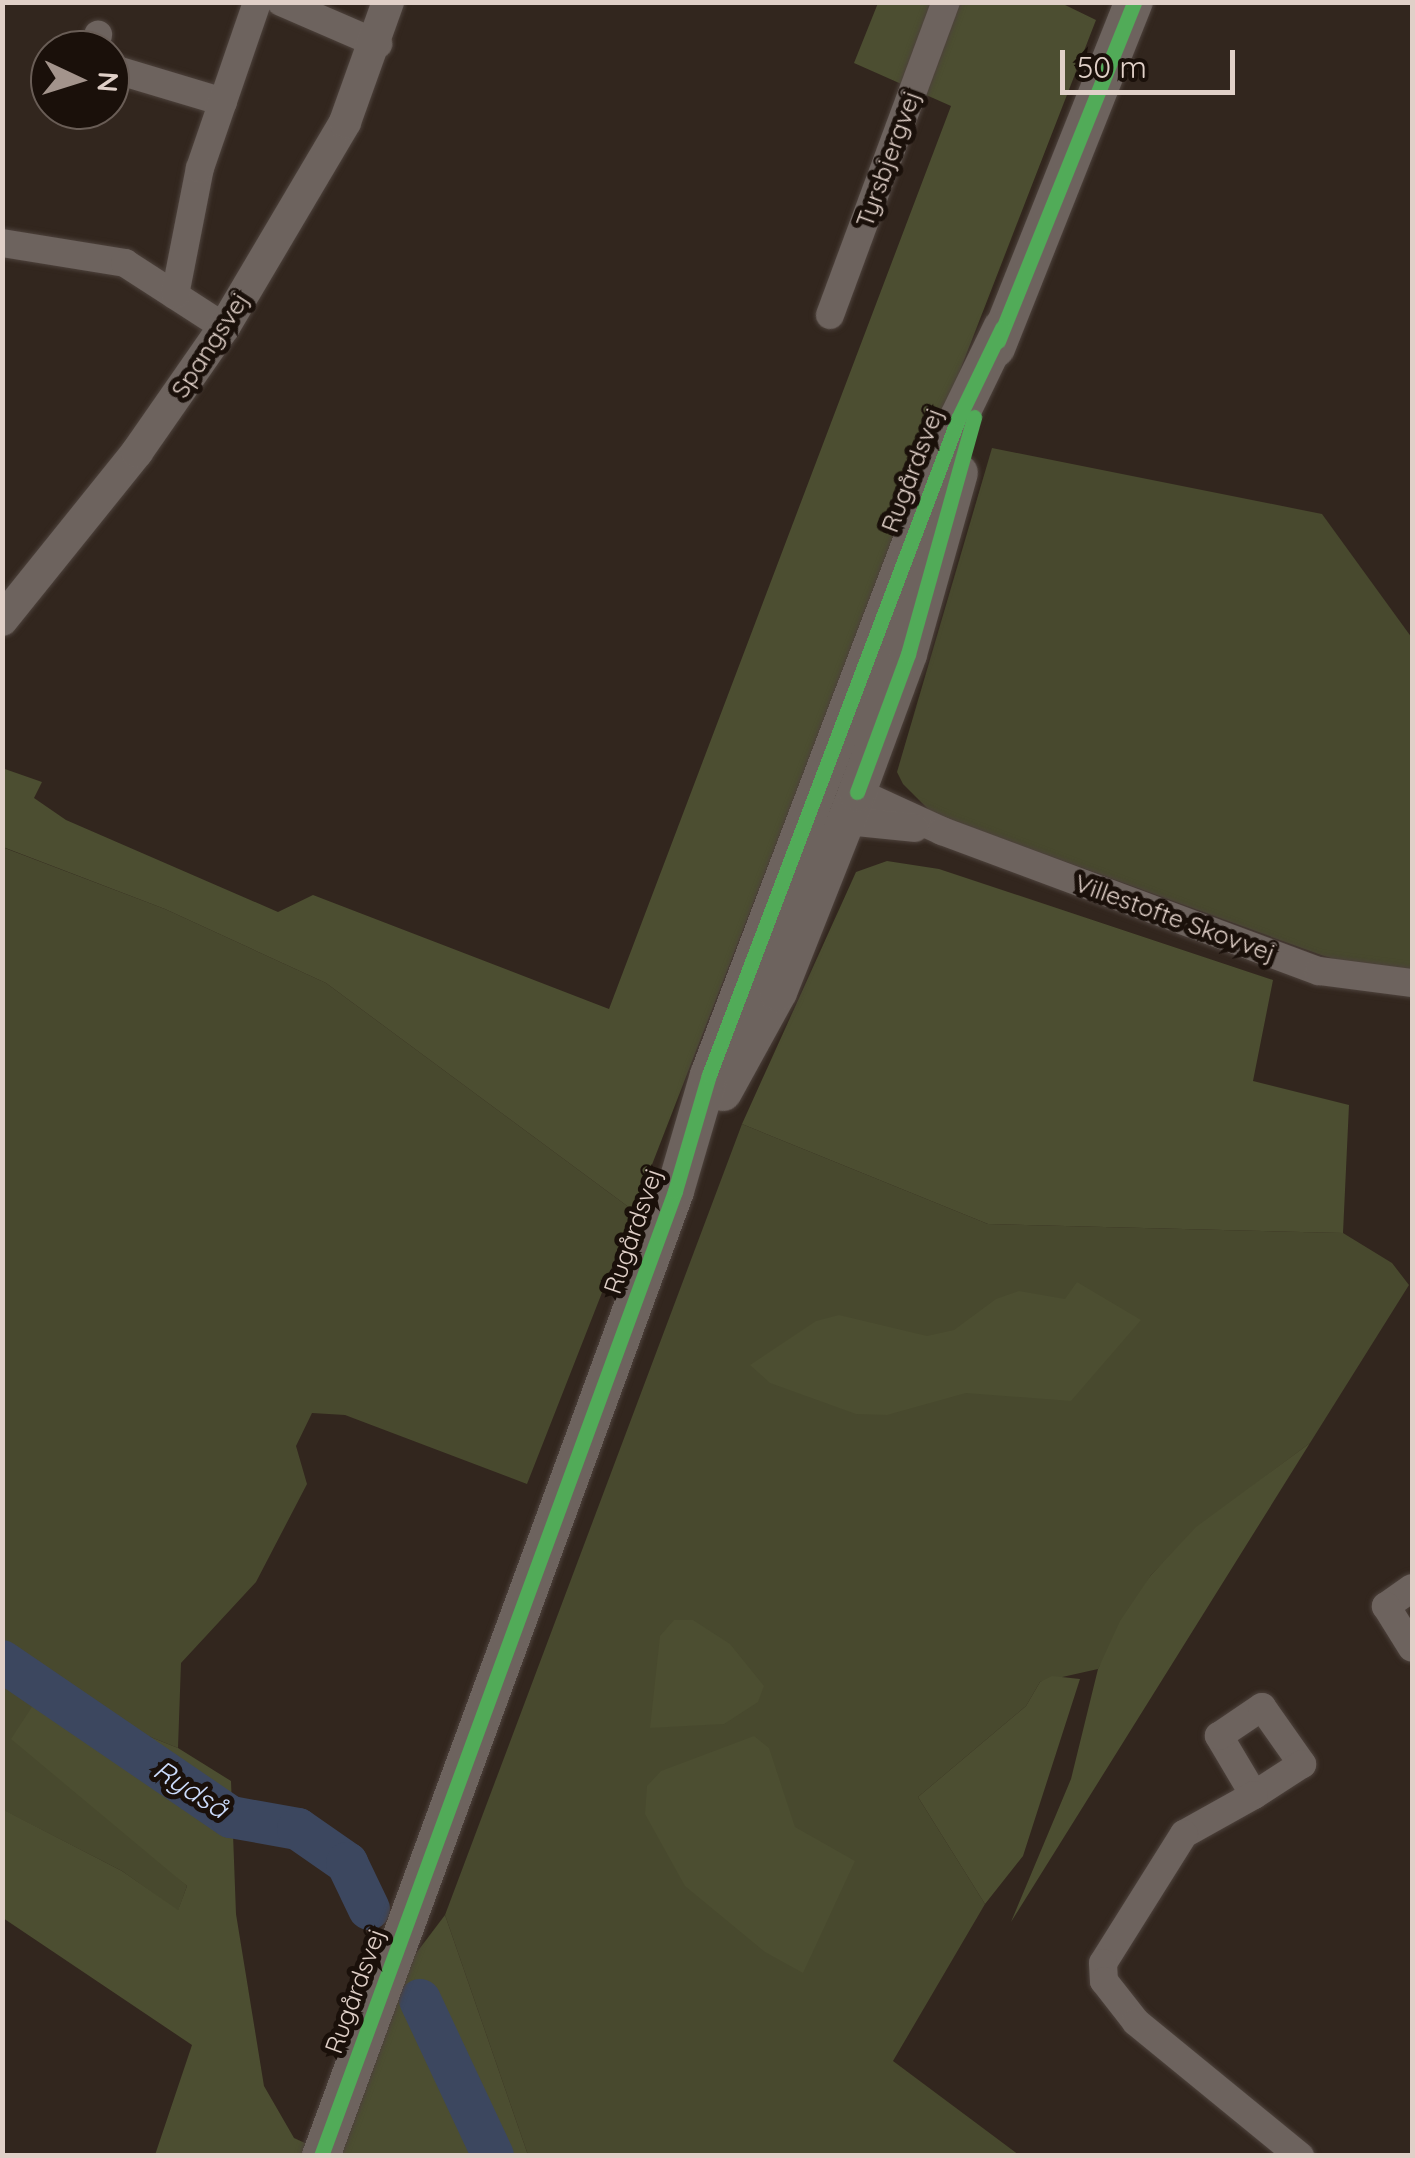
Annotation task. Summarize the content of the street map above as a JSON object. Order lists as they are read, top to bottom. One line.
{"streets":{"main road":["Rugårdsvej"],"street":["Tyrsbjergvej","Spangsvej","Villestofte Skovvej"]},"crossings":[["Rugårdsvej","Villestofte Skovvej"]],"water":["Rydså"],"scale_bar":"50 m","north":"right"}
